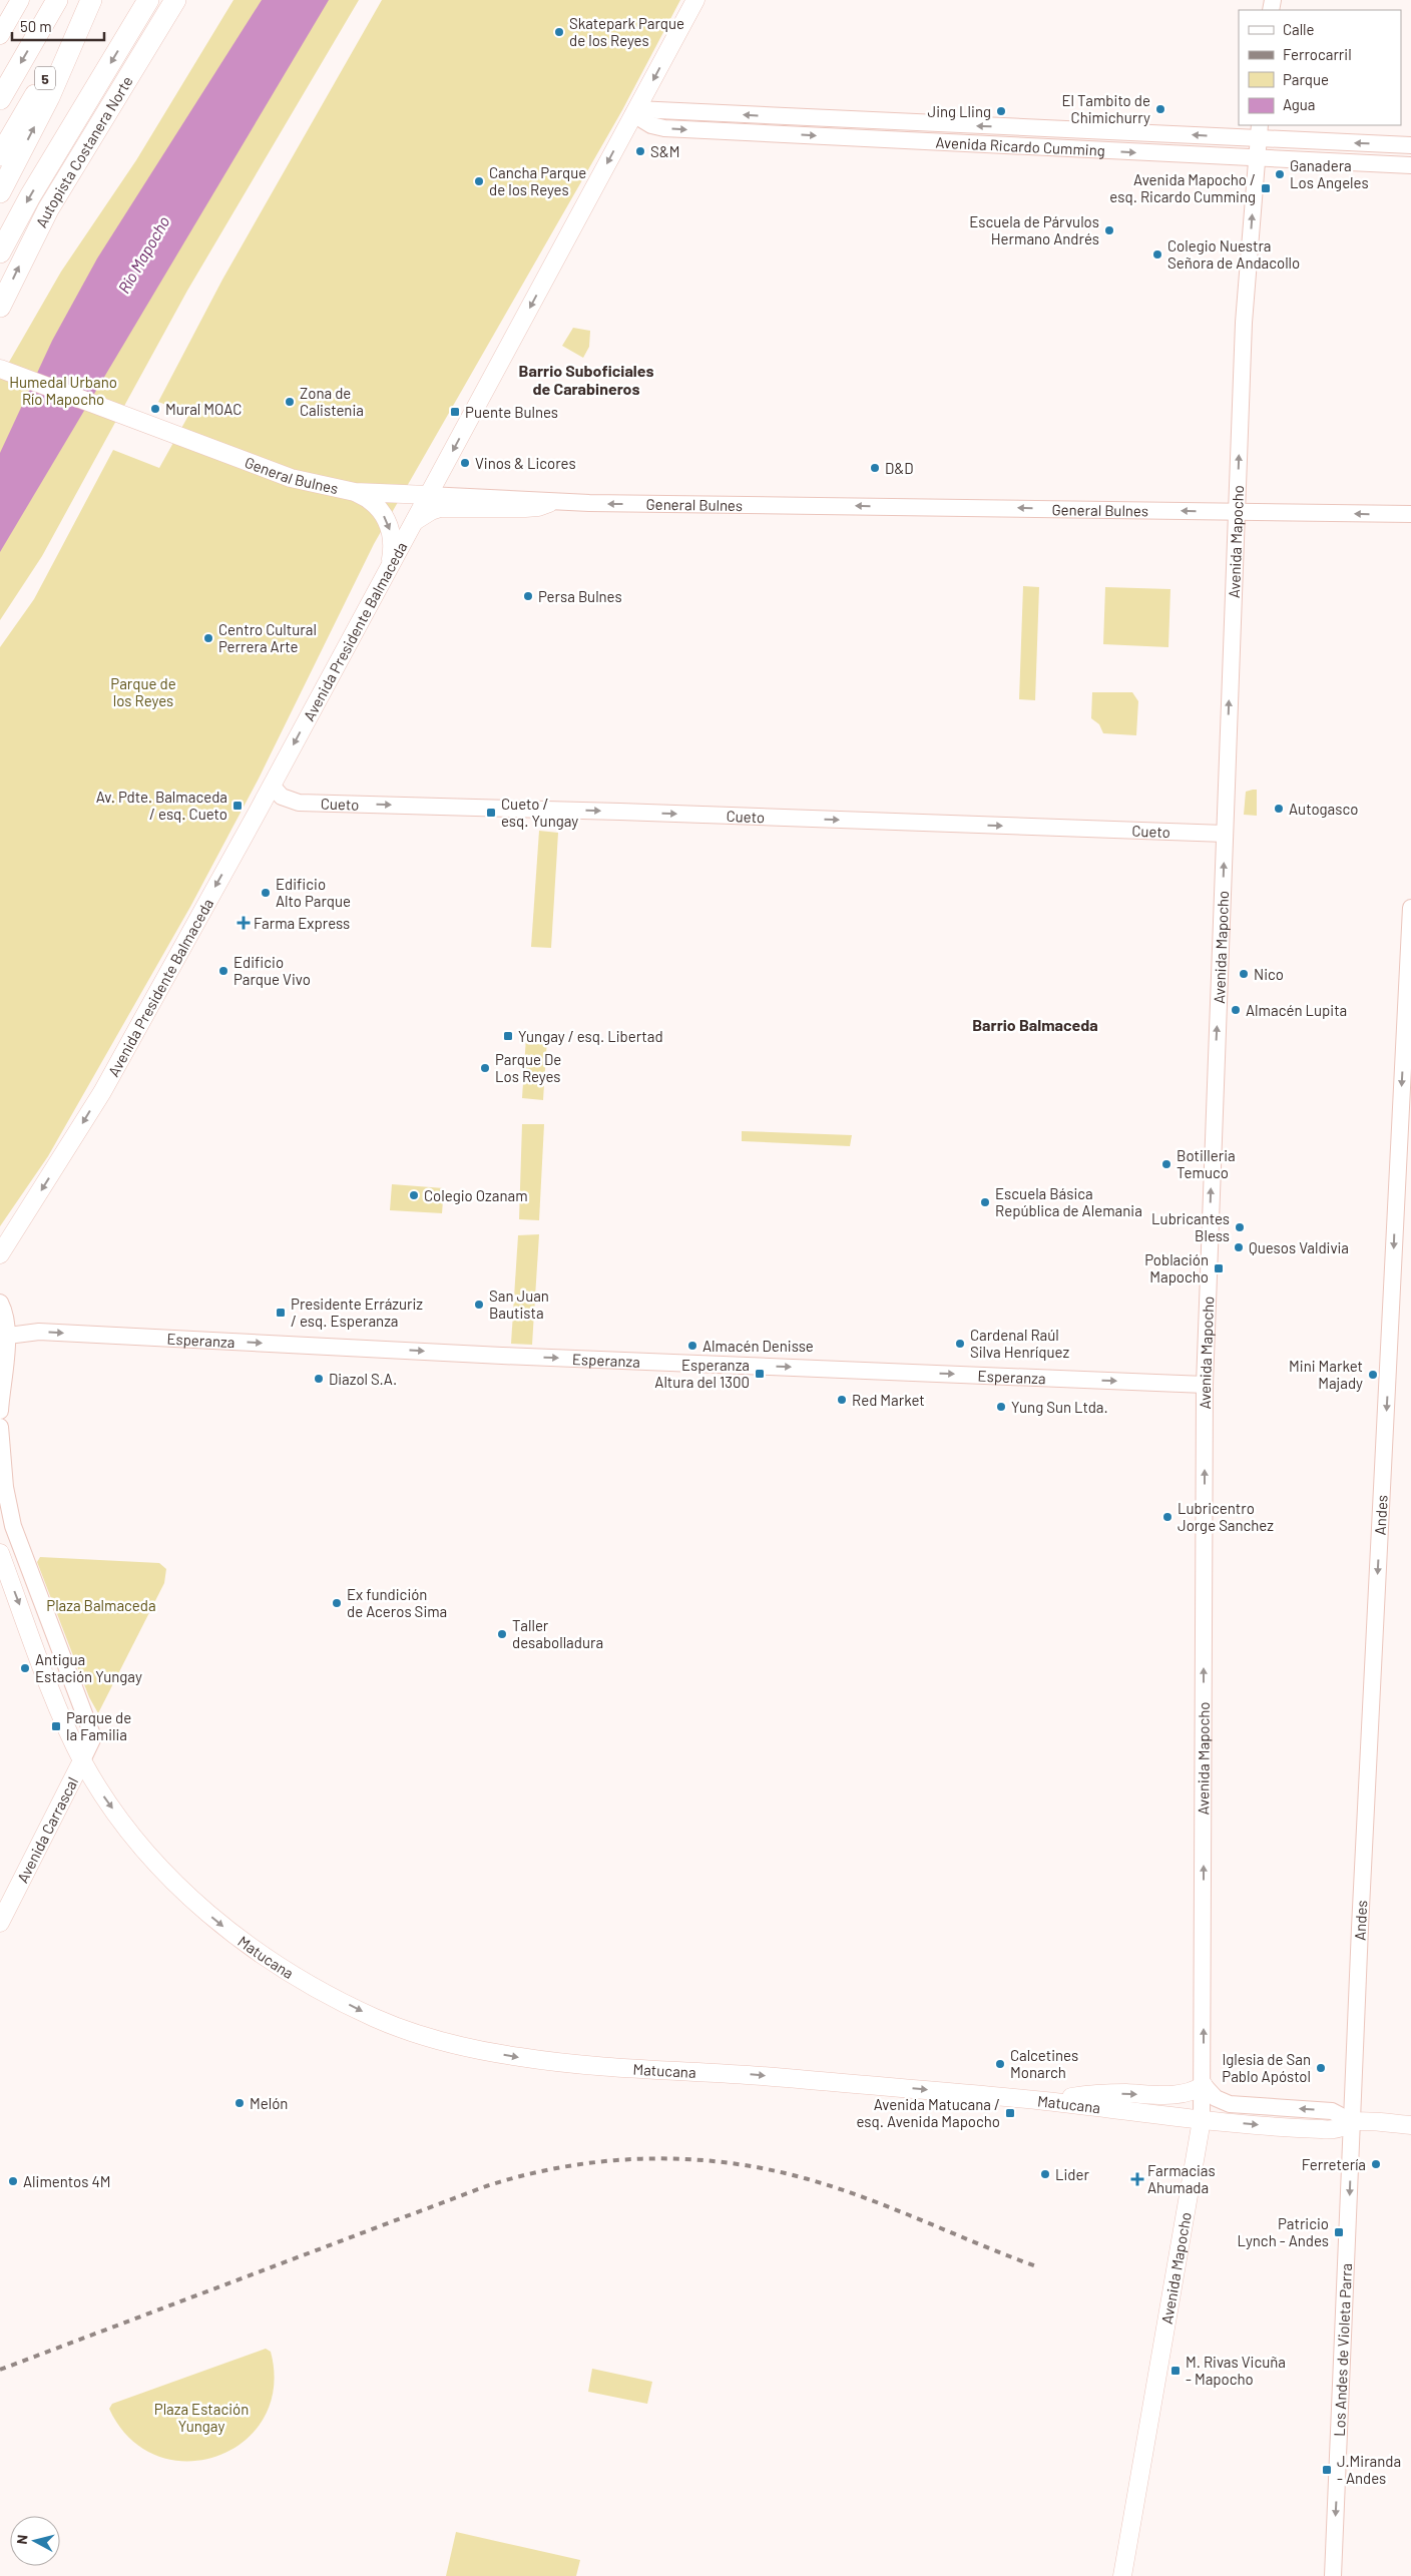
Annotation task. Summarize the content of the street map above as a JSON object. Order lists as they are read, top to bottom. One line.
{"streets":{"highway":["5","Autopista Costanera Norte"],"main road":["Avenida Ricardo Cumming","General Bulnes","Avenida Mapocho","Avenida Presidente Balmaceda","Cueto","Esperanza","Andes","Avenida Carrascal","Matucana","Los Andes de Violeta Parra"]},"crossings":[["Avenida Ricardo Cumming","Avenida Mapocho"],["Avenida Ricardo Cumming","Avenida Presidente Balmaceda"],["General Bulnes","Avenida Mapocho"],["General Bulnes","Avenida Presidente Balmaceda"],["Avenida Mapocho","Cueto"],["Avenida Mapocho","Esperanza"],["Avenida Mapocho","Matucana"],["Avenida Presidente Balmaceda","Cueto"],["Andes","Matucana"],["Andes","Los Andes de Violeta Parra"],["Avenida Carrascal","Matucana"],["Matucana","Los Andes de Violeta Parra"]],"one_way":["General Bulnes","Avenida Mapocho","Avenida Presidente Balmaceda","Cueto","Esperanza","Andes","Los Andes de Violeta Parra"],"districts":["Barrio Suboficiales de Carabineros","Barrio Balmaceda"],"water":["Río Mapocho"],"parks":["Humedal Urbano Río Mapocho","Parque de los Reyes","Plaza Balmaceda","Plaza Estación Yungay"],"places":{"other":["Skatepark Parque de los Reyes","El Tambito de Chimichurry","Jing Lling","S&M","Ganadera Los Angeles","Cancha Parque de los Reyes","Escuela de Párvulos Hermano Andrés","Colegio Nuestra Señora de Andacollo","Zona de Calistenia","Mural MOAC","Vinos & Licores","D&D","Persa Bulnes","Centro Cultural Perrera Arte","Autogasco","Edificio Alto Parque","Edificio Parque Vivo","Nico","Almacén Lupita","Parque De Los Reyes","Botilleria Temuco","Colegio Ozanam","Escuela Básica República de Alemania","Lubricantes Bless","Quesos Valdivia","San Juan Bautista","Cardenal Raúl Silva Henríquez","Almacén Denisse","Mini Market Majady","Diazol S.A.","Red Market","Yung Sun Ltda.","Lubricentro Jorge Sanchez","Ex fundición de Aceros Sima","Taller desabolladura","Antigua Estación Yungay","Calcetines Monarch","Iglesia de San Pablo Apóstol","Melón","Ferretería","Lider","Alimentos 4M"],"transit":["Avenida Mapocho / esq. Ricardo Cumming","Puente Bulnes","Av. Pdte. Balmaceda / esq. Cueto","Cueto / esq. Yungay","Yungay / esq. Libertad","Población Mapocho","Presidente Errázuriz / esq. Esperanza","Esperanza Altura del 1300","Parque de la Familia","Avenida Matucana / esq. Avenida Mapocho","Patricio Lynch - Andes","M. Rivas Vicuña - Mapocho","J.Miranda - Andes"],"health":["Farma Express","Farmacias Ahumada"]},"legend":["Calle","Ferrocarril","Parque","Agua"],"scale_bar":"50 m","north":"left"}
